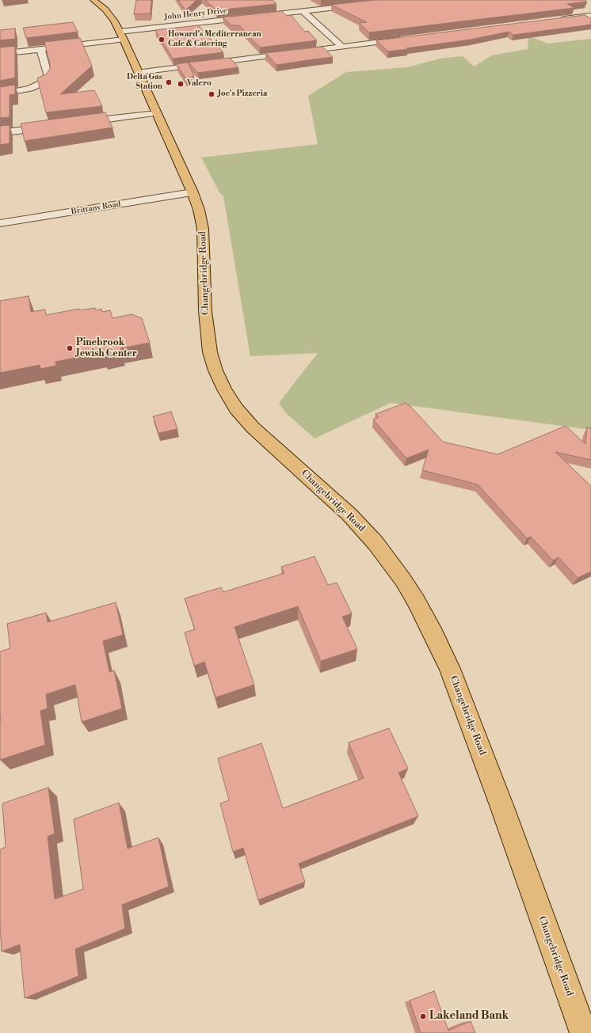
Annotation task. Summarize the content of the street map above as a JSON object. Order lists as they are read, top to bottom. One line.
{"streets":{"main road":["Changebridge Road"],"street":["John Henry Drive","Brittany Road"]},"crossings":[["John Henry Drive","Changebridge Road"],["Brittany Road","Changebridge Road"]],"places":["Howard's Mediterranean Cafe & Catering","Delta Gas Station","Valero","Joe's Pizzeria","Pinebrook Jewish Center","Lakeland Bank"]}
